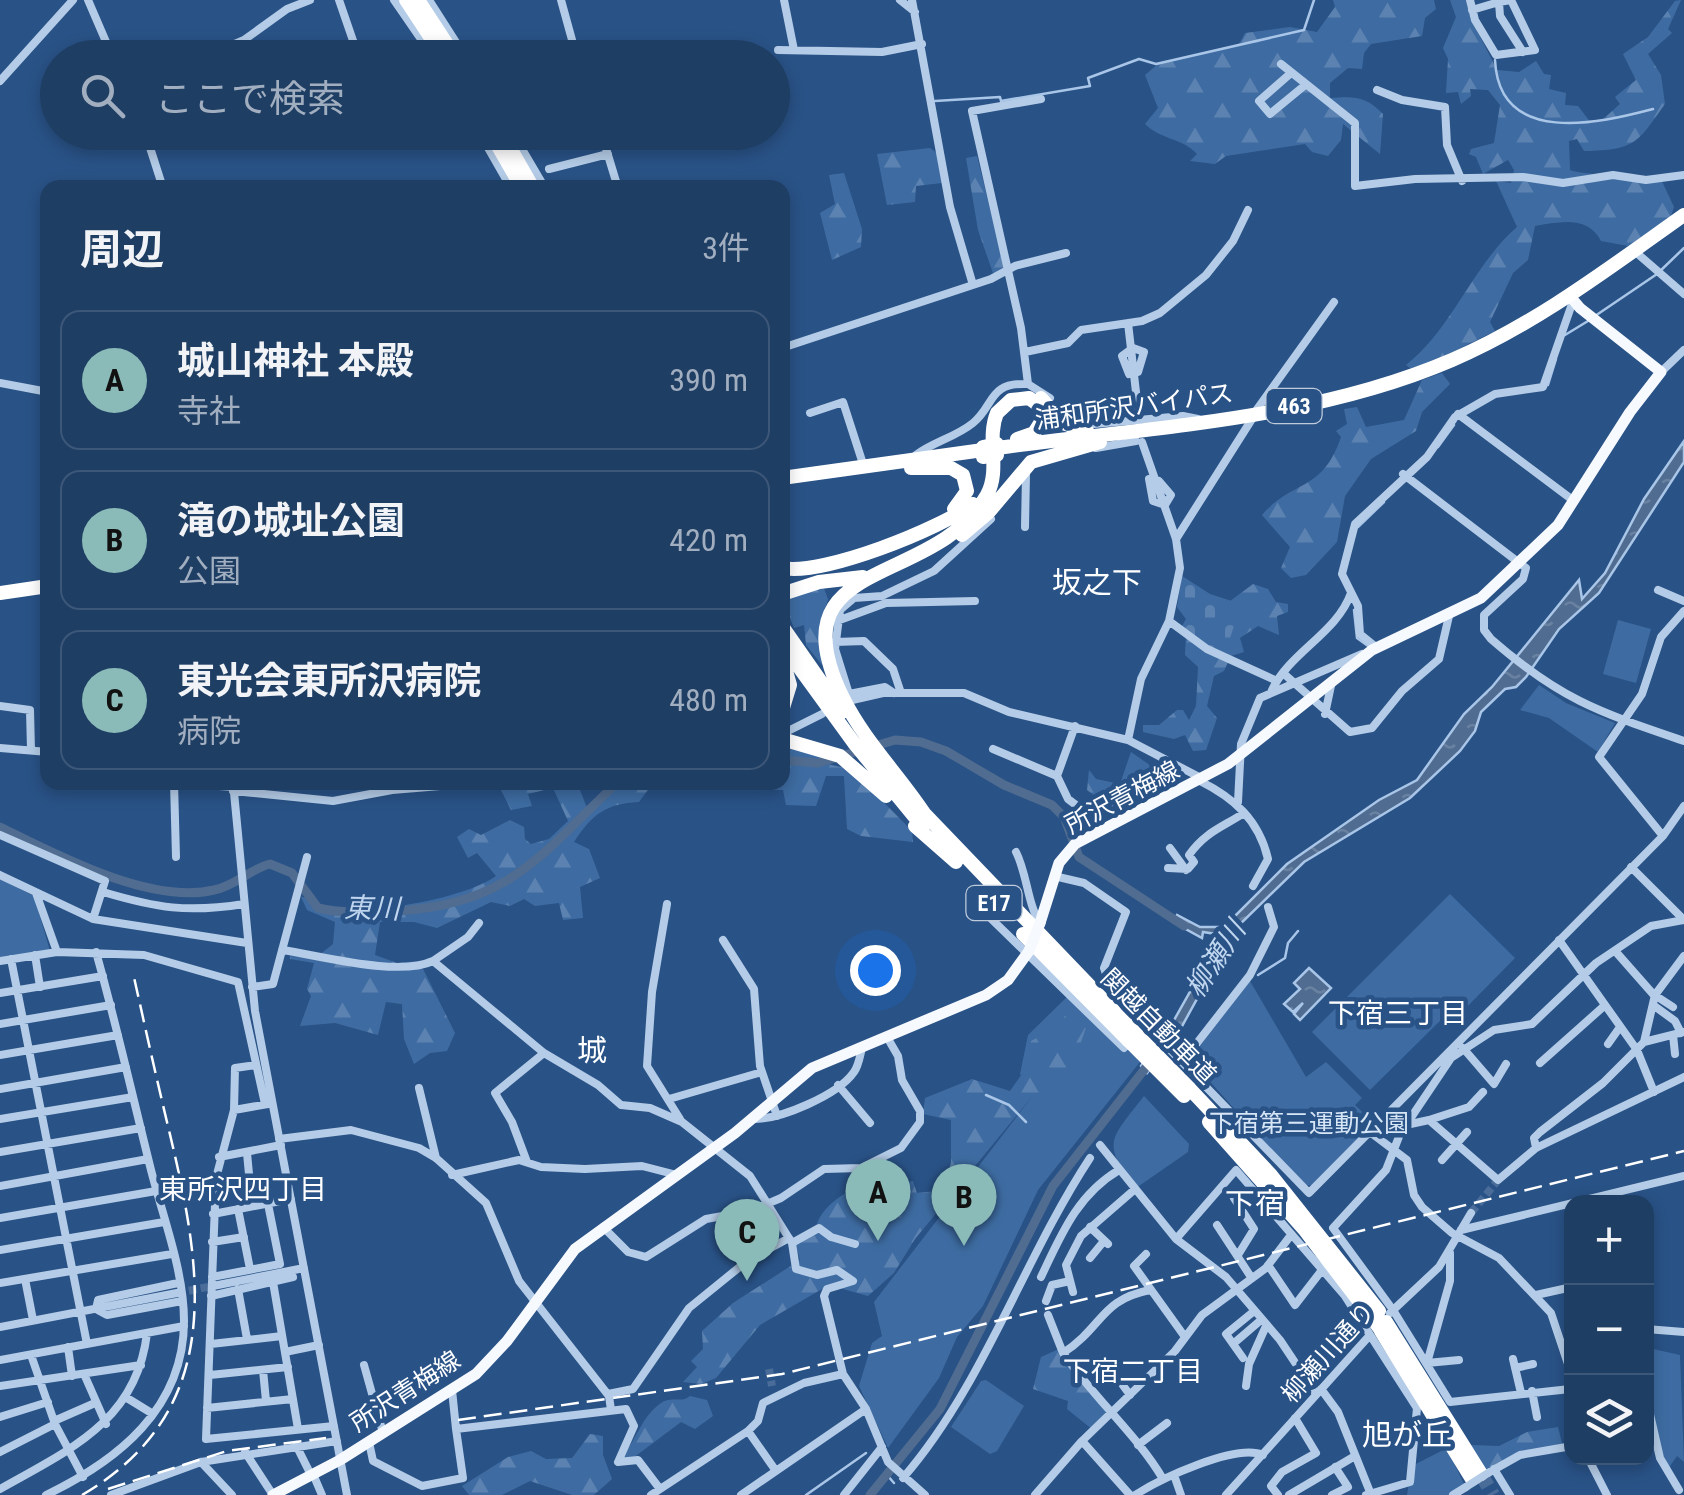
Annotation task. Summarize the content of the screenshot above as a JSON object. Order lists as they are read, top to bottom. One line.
{"streets":{"highway":["浦和所沢バイパス","463","E17","関越自動車道"],"main road":["所沢青梅線"],"street":["柳瀬川通り"]},"crossings":[["関越自動車道","柳瀬川通り"]],"districts":["坂之下","下宿三丁目","城","東所沢四丁目","下宿","下宿二丁目","旭が丘"],"water":["東川","柳瀬川"],"parks":["下宿第三運動公園"],"page":{"search":"ここで検索","heading":["周辺","3件"],"list":[{"mark":"A","name":"城山神社 本殿","note":"寺社","value":"390 m"},{"mark":"B","name":"滝の城址公園","note":"公園","value":"420 m"},{"mark":"C","name":"東光会東所沢病院","note":"病院","value":"480 m"}],"pins":["A","B","C"],"map_buttons":["+","−"]}}
